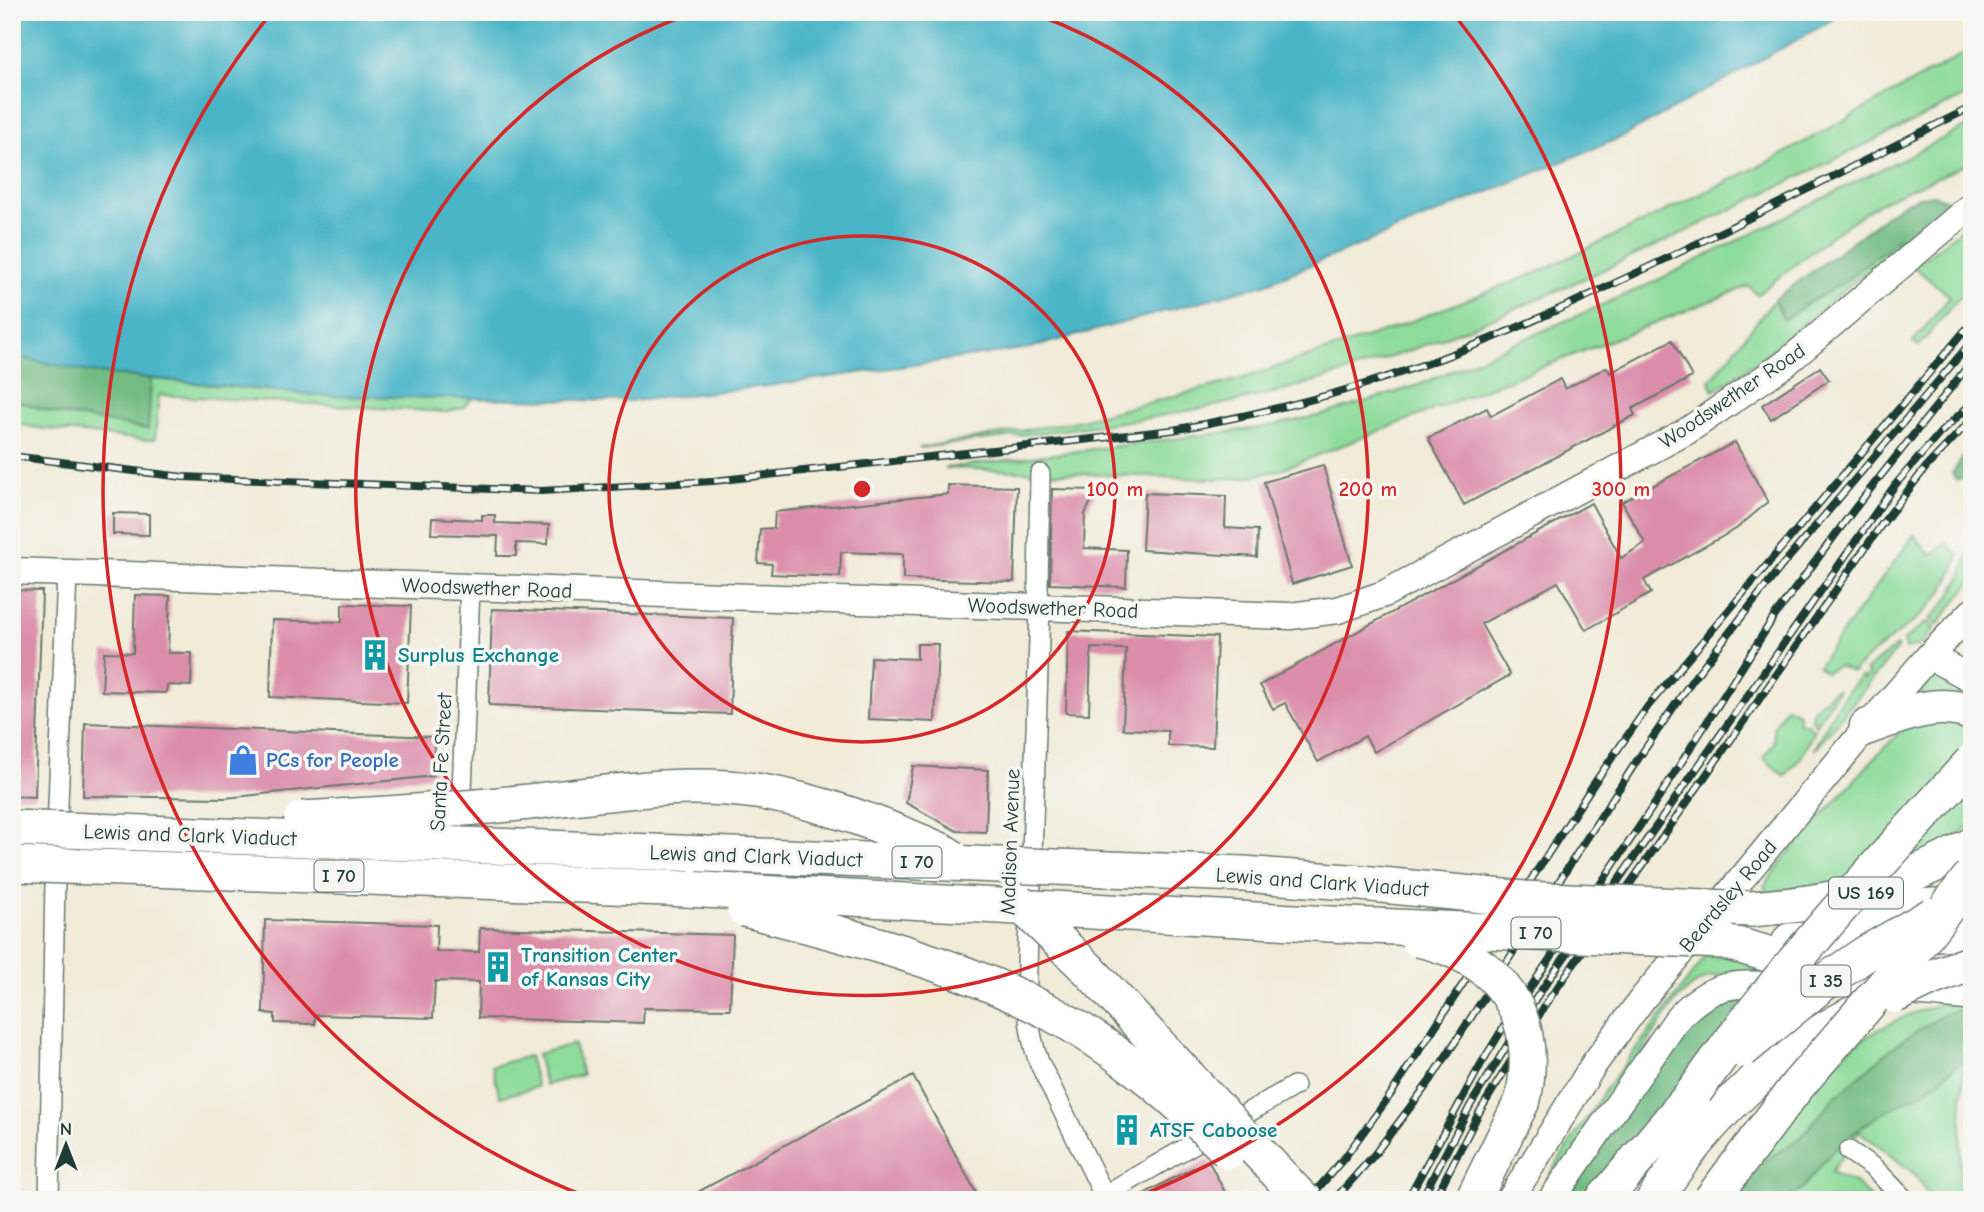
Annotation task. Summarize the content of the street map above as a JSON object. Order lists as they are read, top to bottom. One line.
{"streets":{"highway":["Lewis and Clark Viaduct","I 70","US 169","I 35"],"street":["Woodswether Road","Santa Fe Street","Madison Avenue","Beardsley Road"]},"crossings":[["Woodswether Road","Santa Fe Street"],["Woodswether Road","Madison Avenue"],["Lewis and Clark Viaduct","I 70"],["Lewis and Clark Viaduct","US 169"],["I 70","US 169"]],"places":{"building":["Surplus Exchange","Transition Center of Kansas City","ATSF Caboose"],"shop":["PCs for People"]},"north":"top","rings":["100 m","200 m","300 m"]}
